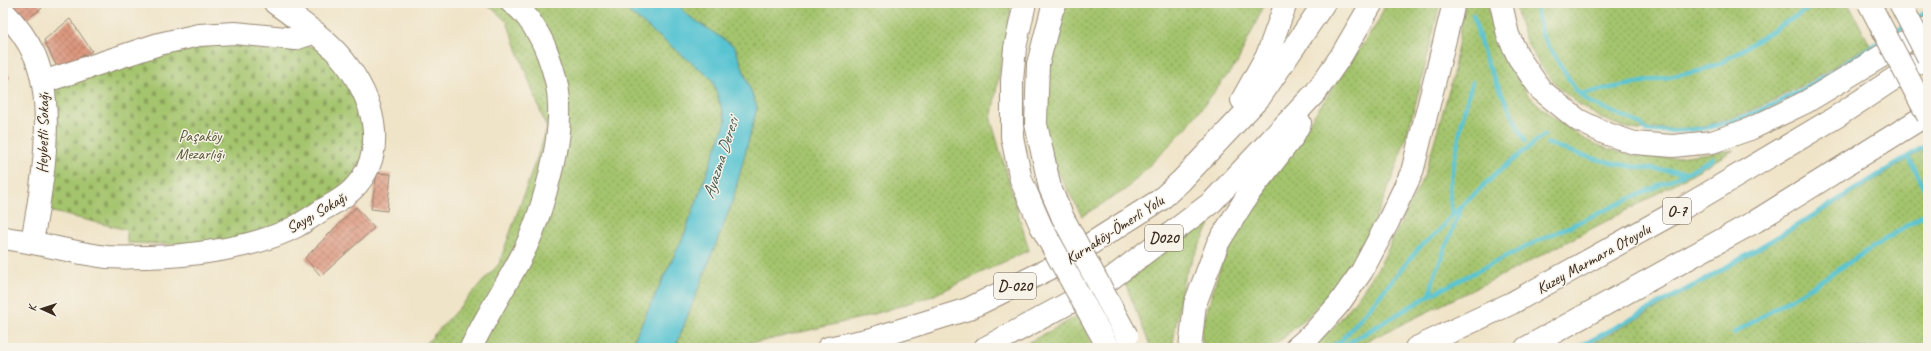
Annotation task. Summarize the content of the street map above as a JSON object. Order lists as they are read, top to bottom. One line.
{"streets":{"main road":["Heybetli Sokağı","O-7","Saygı Sokağı","Kurnaköy-Ömerli Yolu","D020","Kuzey Marmara Otoyolu","D-020"]},"crossings":[["Heybetli Sokağı","Saygı Sokağı"]],"water":["Ayazma Deresi"],"parks":["Paşaköy Mezarlığı"],"north":"left"}
